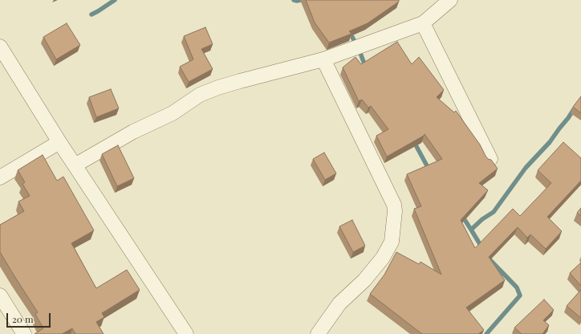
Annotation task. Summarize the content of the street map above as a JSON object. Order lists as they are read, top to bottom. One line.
{"scale_bar":"20 m"}
